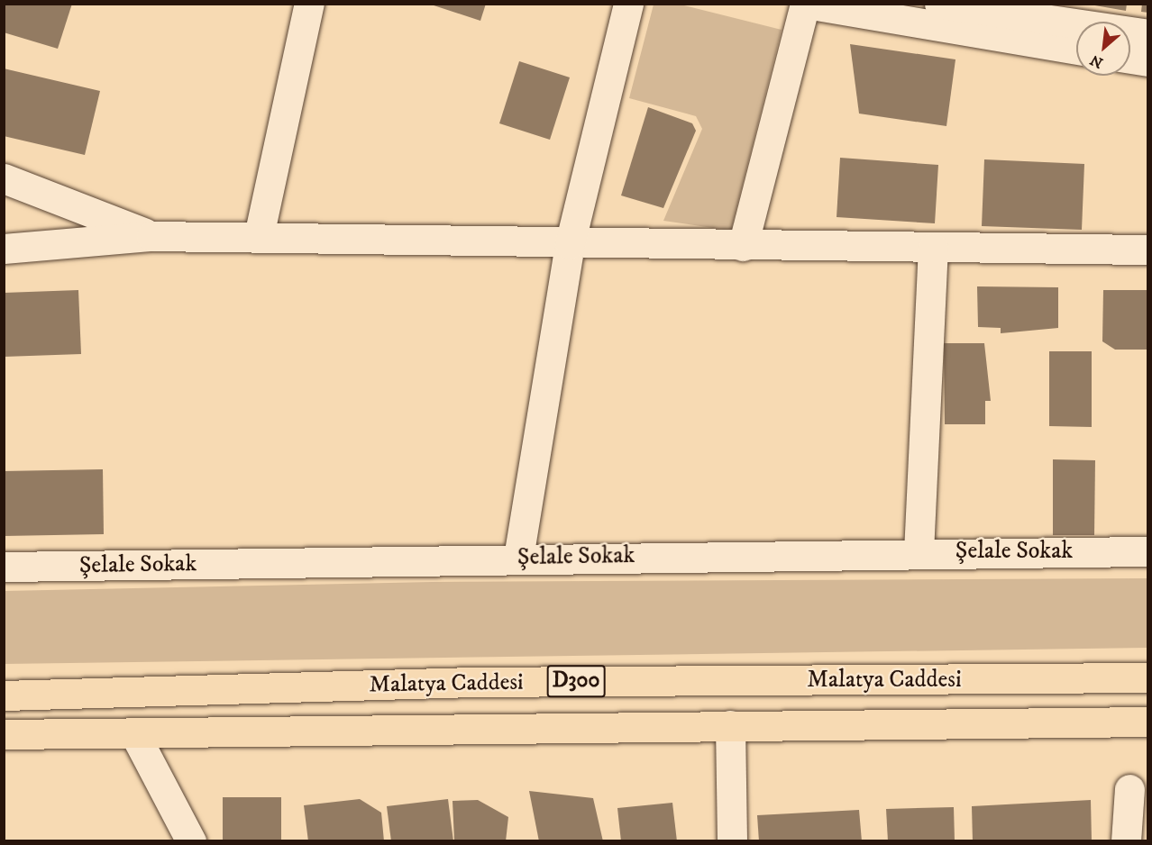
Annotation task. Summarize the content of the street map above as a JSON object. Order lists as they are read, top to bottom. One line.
{"streets":{"highway":["Malatya Caddesi","D300"],"street":["Şelale Sokak"]},"north":"bottom left"}
